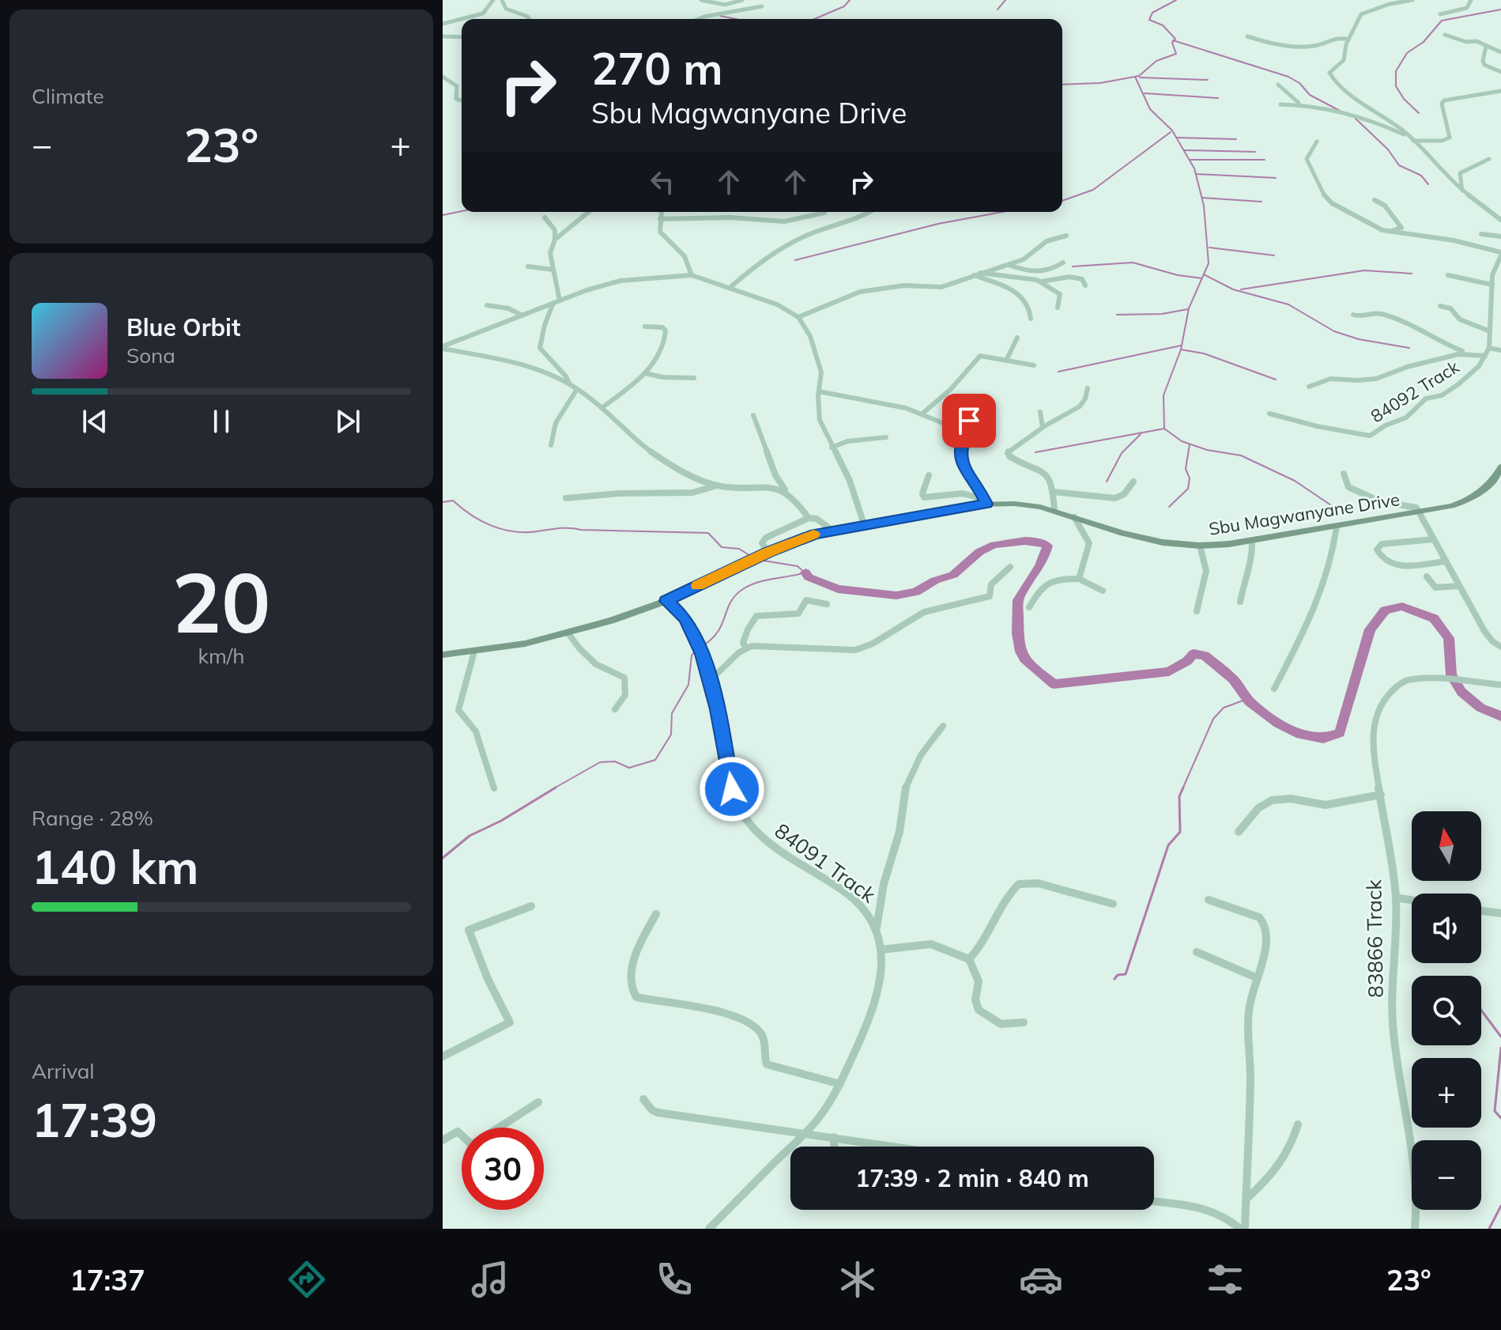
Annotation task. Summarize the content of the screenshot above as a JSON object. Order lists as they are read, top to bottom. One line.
{"streets":{"main road":["Sbu Magwanyane Drive"],"street":["84092 Track","84091 Track","83866 Track"]},"crossings":[["Sbu Magwanyane Drive","84091 Track"]],"north":"top","page":{"tile":["Climate",["20","km/h"],["Range · 28%","140 km"],["Arrival","17:39"]],"turn":["270 m","Sbu Magwanyane Drive"],"heat":["−","23°","+"],"song":["Blue Orbit","Sona"],"map_buttons":["+","−"],"limit":"30","trip":"17:39 · 2 min · 840 m","tabs":["17:37","23°"]}}
